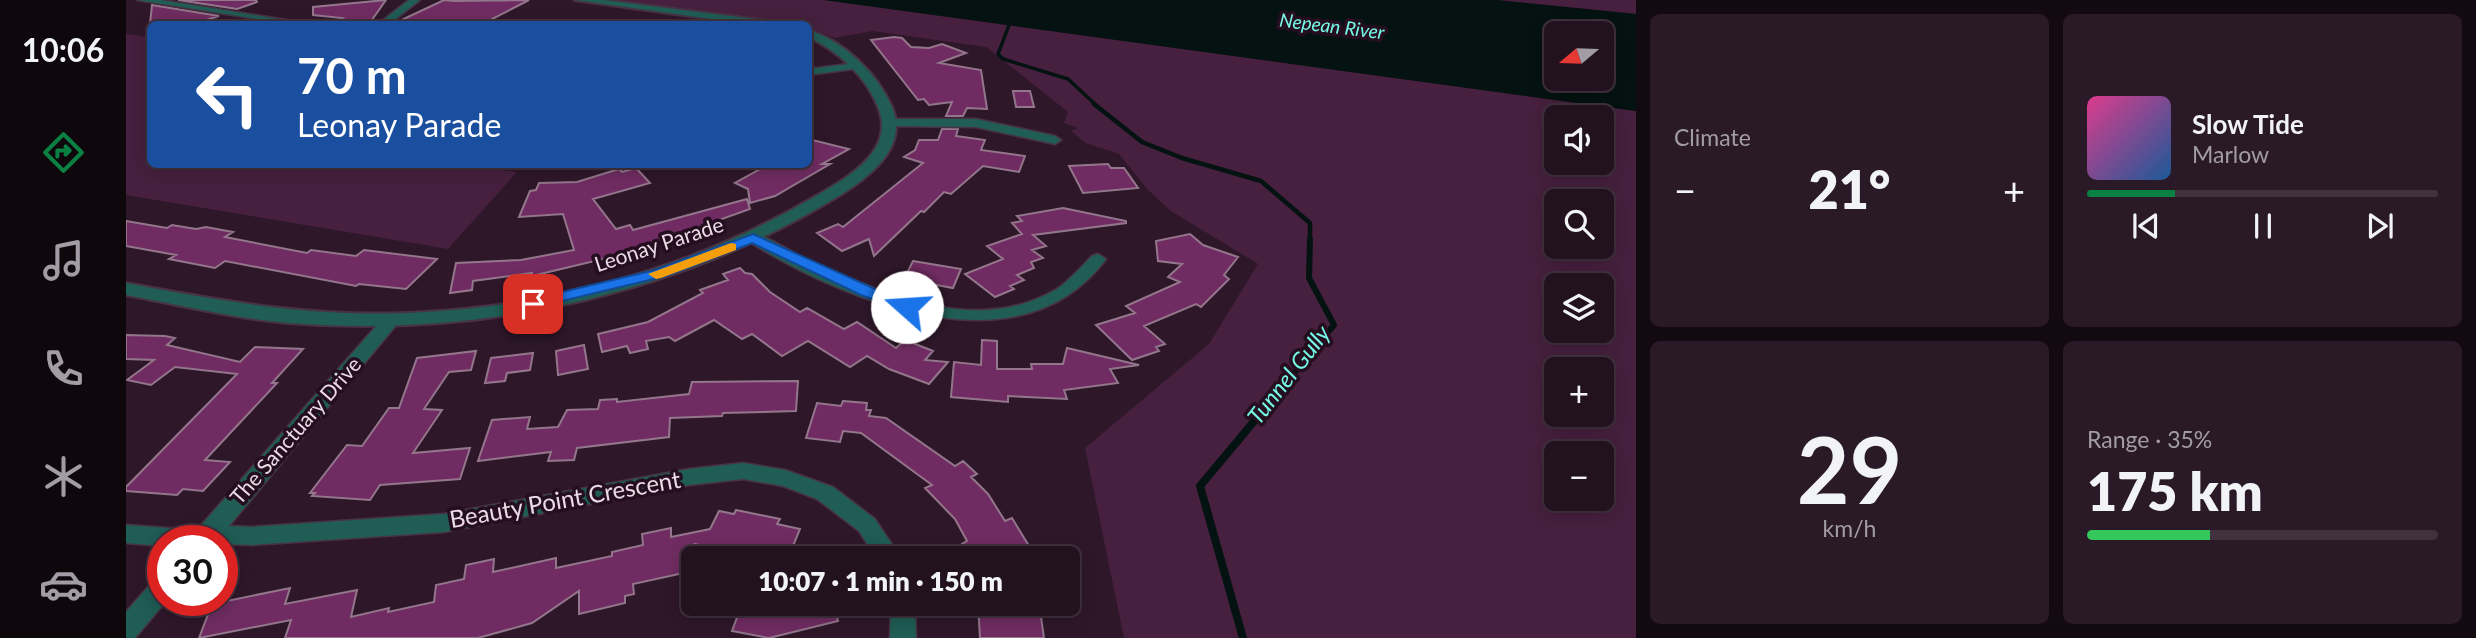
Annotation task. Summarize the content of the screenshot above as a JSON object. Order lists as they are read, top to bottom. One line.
{"streets":{"street":["Leonay Parade","The Sanctuary Drive","Beauty Point Crescent"]},"crossings":[["Leonay Parade","The Sanctuary Drive"]],"water":["Nepean River","Tunnel Gully"],"north":"left","page":{"tabs":"10:06","tile":["Climate",["29","km/h"],["Range · 35%","175 km"]],"map_buttons":["+","−"],"turn":["70 m","Leonay Parade"],"song":["Slow Tide","Marlow"],"heat":["−","21°","+"],"limit":"30","trip":"10:07 · 1 min · 150 m"}}
